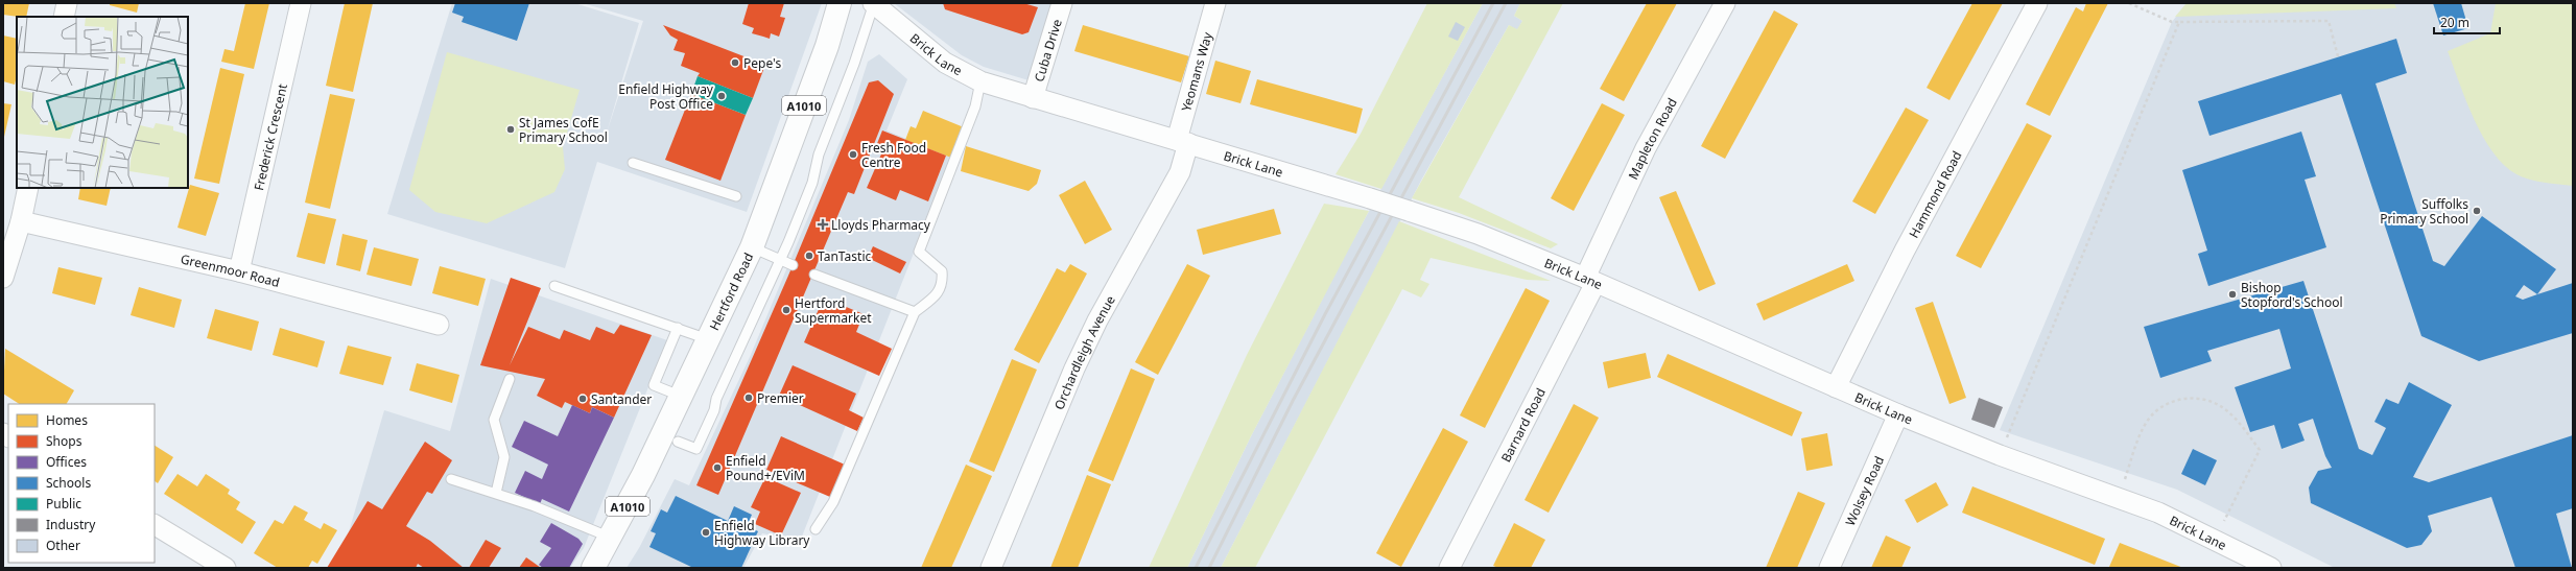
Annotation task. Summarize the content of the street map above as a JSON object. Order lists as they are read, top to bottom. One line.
{"streets":{"main road":["A1010","Hertford Road"],"street":["Cuba Drive","Brick Lane","Yeomans Way","Frederick Crescent","Mapleton Road","Hammond Road","Greenmoor Road","Orchardleigh Avenue","Barnard Road","Wolsey Road"]},"crossings":[["Cuba Drive","Brick Lane"],["Brick Lane","Yeomans Way"],["Brick Lane","Mapleton Road"],["Brick Lane","Hammond Road"],["Brick Lane","Orchardleigh Avenue"],["Brick Lane","Barnard Road"],["Brick Lane","Wolsey Road"],["Yeomans Way","Orchardleigh Avenue"],["Frederick Crescent","Greenmoor Road"],["Mapleton Road","Barnard Road"]],"places":{"other":["Pepe's","Enfield Highway Post Office","St James CofE Primary School","Fresh Food Centre","Suffolks Primary School","TanTastic","Bishop Stopford's School","Hertford Supermarket","Premier","Santander","Enfield Pound+/EViM","Enfield Highway Library"],"health":["Lloyds Pharmacy"]},"legend":["Homes","Shops","Offices","Schools","Public","Industry","Other"],"scale_bar":"20 m"}
